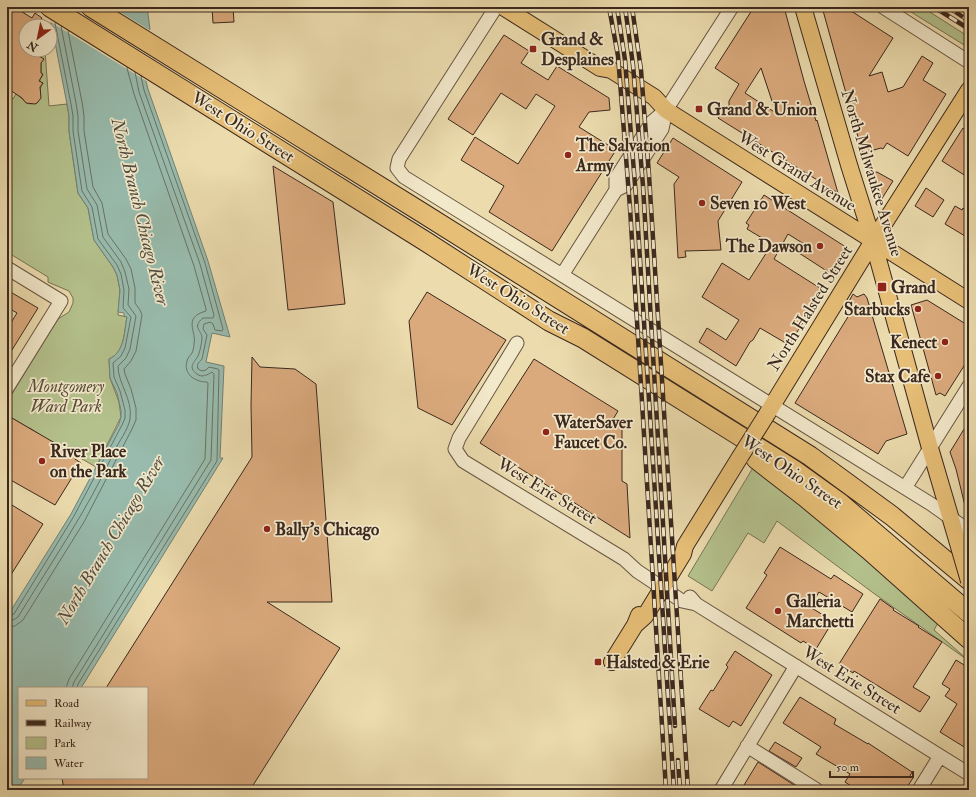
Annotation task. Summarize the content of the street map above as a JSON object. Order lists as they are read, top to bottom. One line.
{"streets":{"highway":["West Ohio Street"],"main road":["West Grand Avenue","North Milwaukee Avenue","North Halsted Street"],"street":["West Erie Street"]},"crossings":[["West Ohio Street","North Milwaukee Avenue"],["West Grand Avenue","North Milwaukee Avenue"],["West Grand Avenue","North Halsted Street"],["North Milwaukee Avenue","North Halsted Street"],["North Halsted Street","West Erie Street"]],"water":["North Branch Chicago River"],"parks":["Montgomery Ward Park"],"places":{"transit":["Grand & Desplaines","Grand & Union","Grand","Halsted & Erie"],"other":["The Salvation Army","Seven 10 West","The Dawson","Starbucks","Kenect","Stax Cafe","WaterSaver Faucet Co.","River Place on the Park","Bally's Chicago","Galleria Marchetti"]},"legend":["Road","Railway","Park","Water"],"scale_bar":"50 m","north":"bottom left"}
